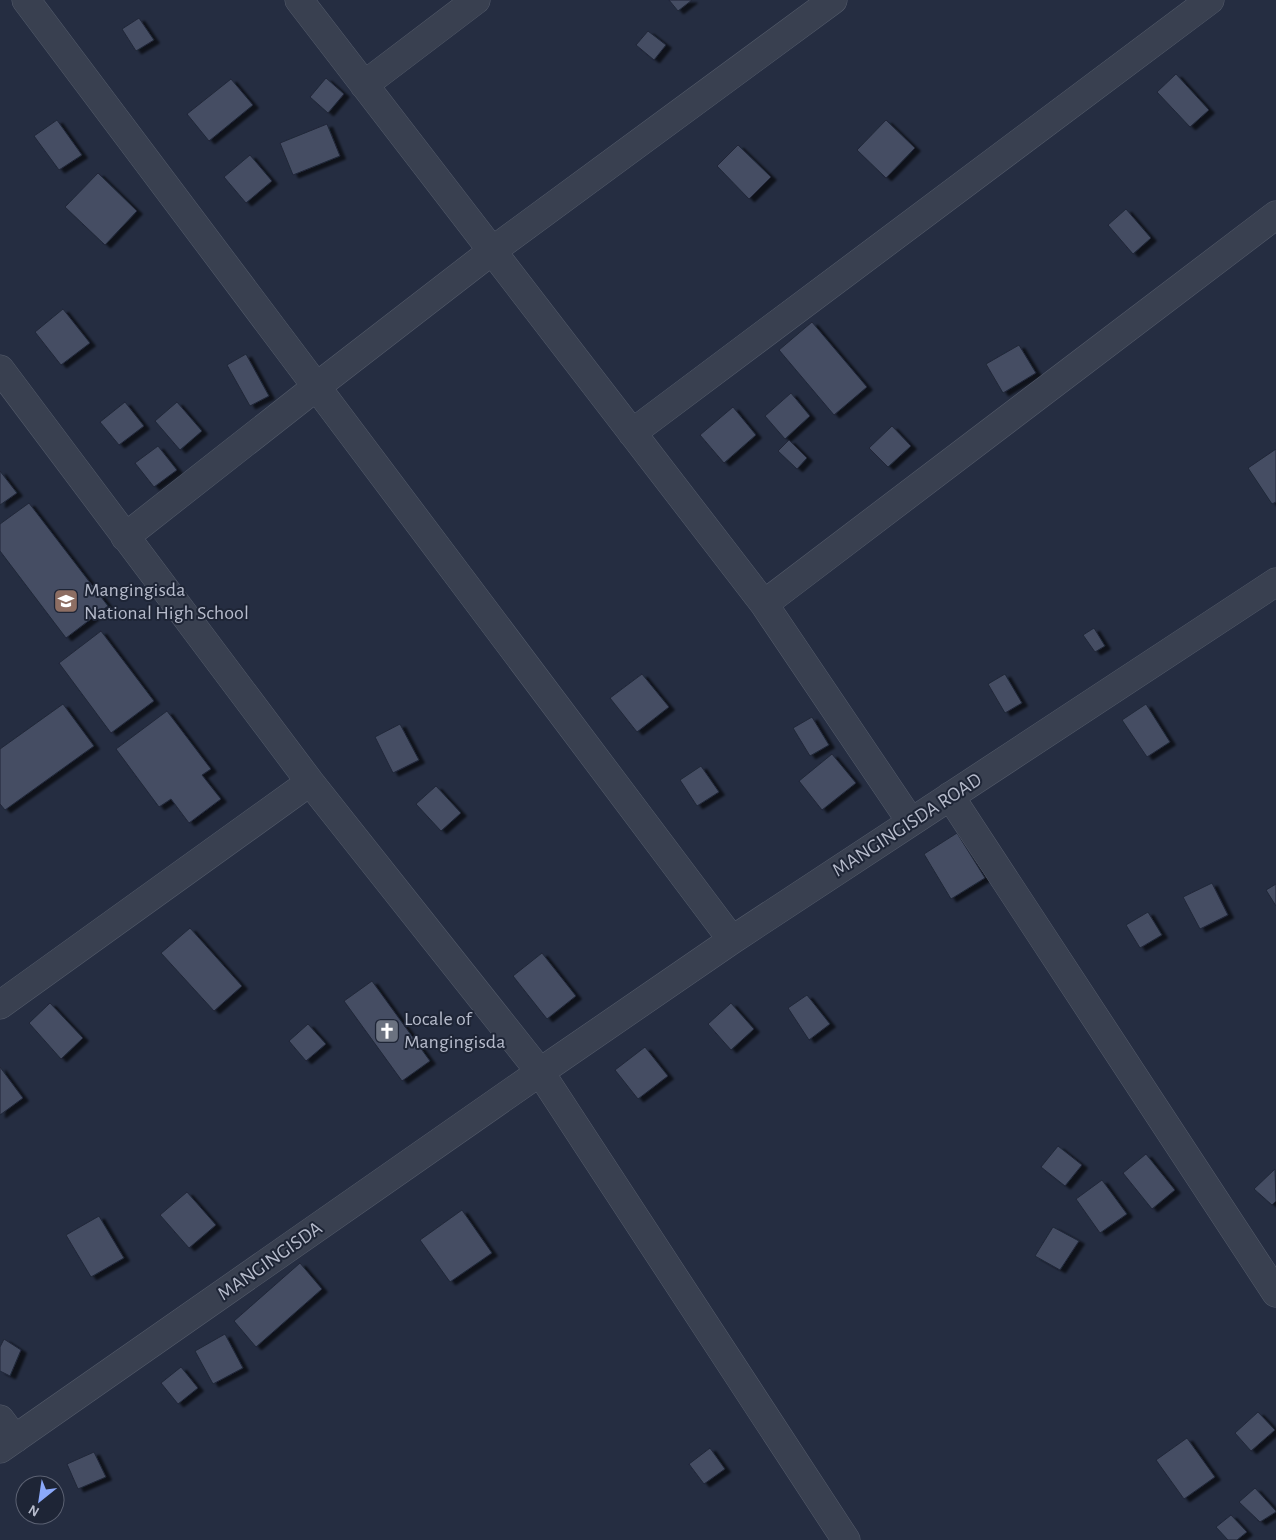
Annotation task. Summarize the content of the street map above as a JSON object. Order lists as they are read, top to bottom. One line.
{"streets":{"street":["MANGINGISDA ROAD","MANGINGISDA"]},"crossings":[["MANGINGISDA ROAD","MANGINGISDA"]],"places":{"school or university":["Mangingisda National High School"],"church":["Locale of Mangingisda"]},"north":"bottom left"}
